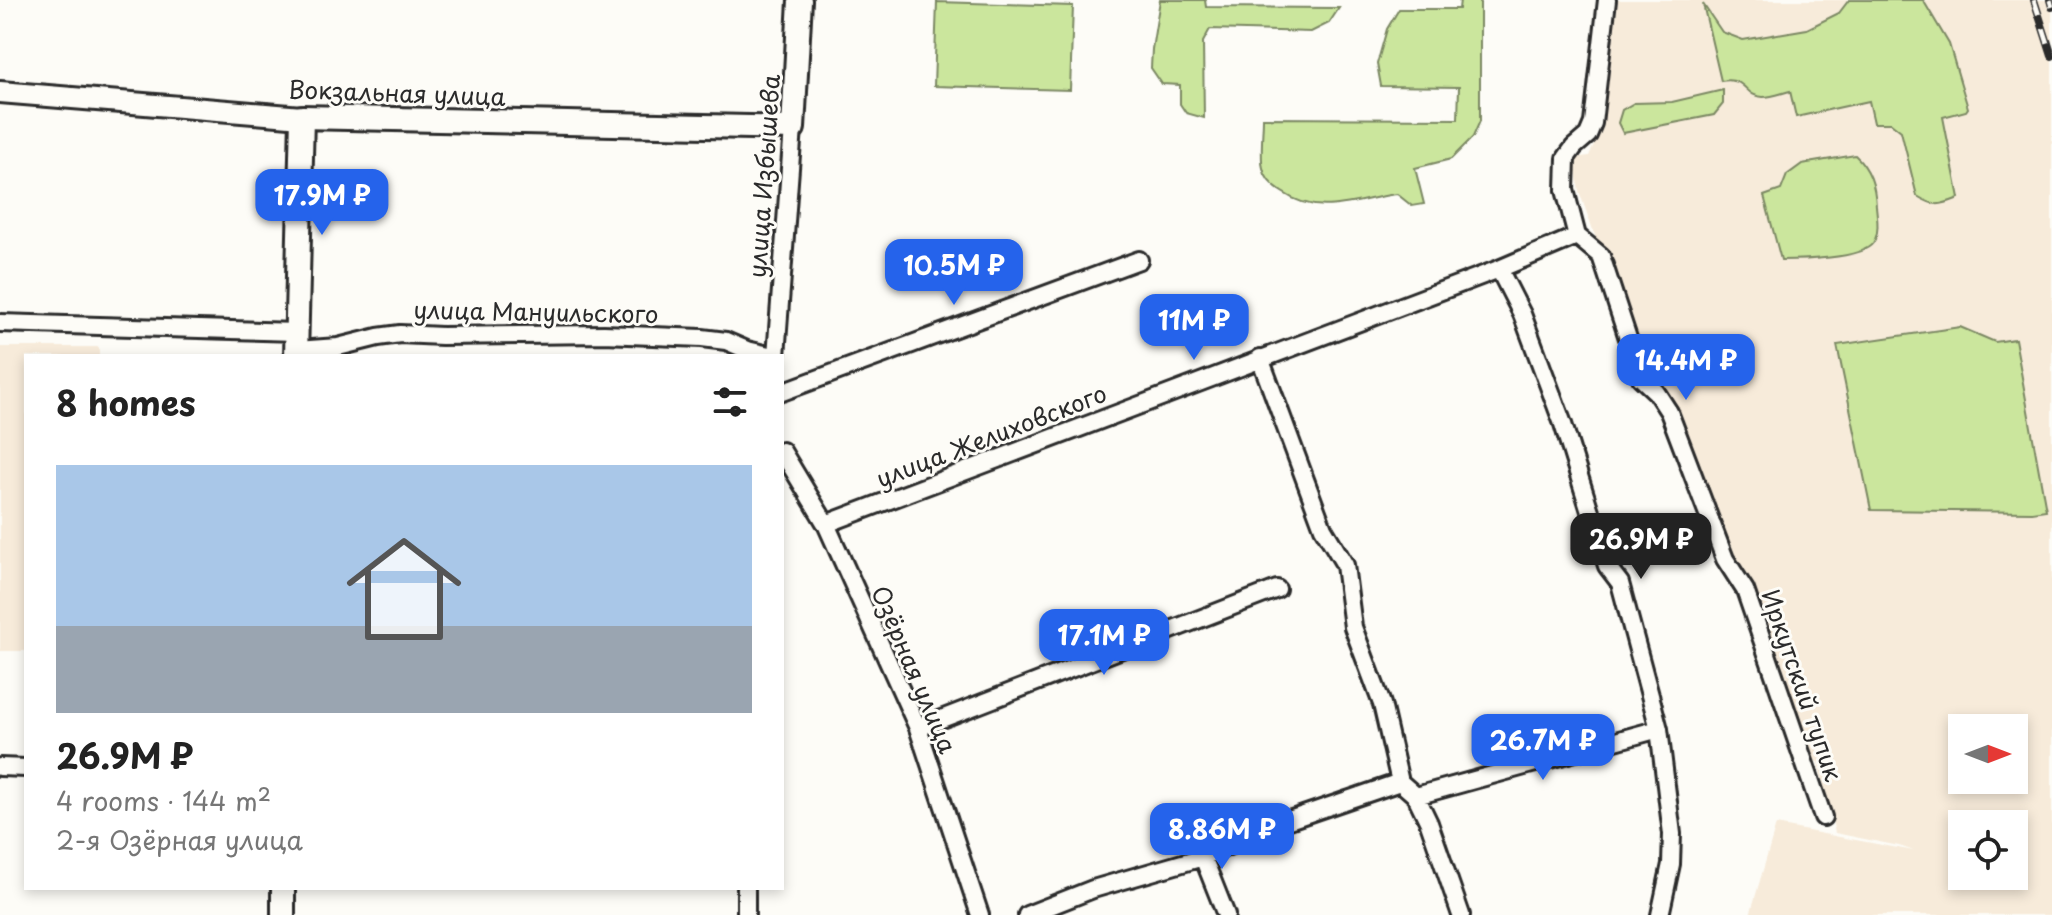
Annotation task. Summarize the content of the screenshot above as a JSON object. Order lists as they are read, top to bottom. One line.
{"streets":{"main road":["Вокзальная улица","улица Избышева"],"street":["улица Мануильского","улица Желиховского","Озёрная улица","Иркутский тупик"]},"crossings":[["Вокзальная улица","улица Избышева"],["улица Желиховского","Озёрная улица"],["улица Желиховского","Иркутский тупик"]],"north":"right","page":{"price":["17.9M ₽","10.5M ₽","11M ₽","14.4M ₽","26.9M ₽","17.1M ₽","26.7M ₽","8.86M ₽"],"heading":"8 homes","list":[{"name":"26.9M ₽","note":"4 rooms · 144 m² · 2-я Озёрная улица"}]}}
